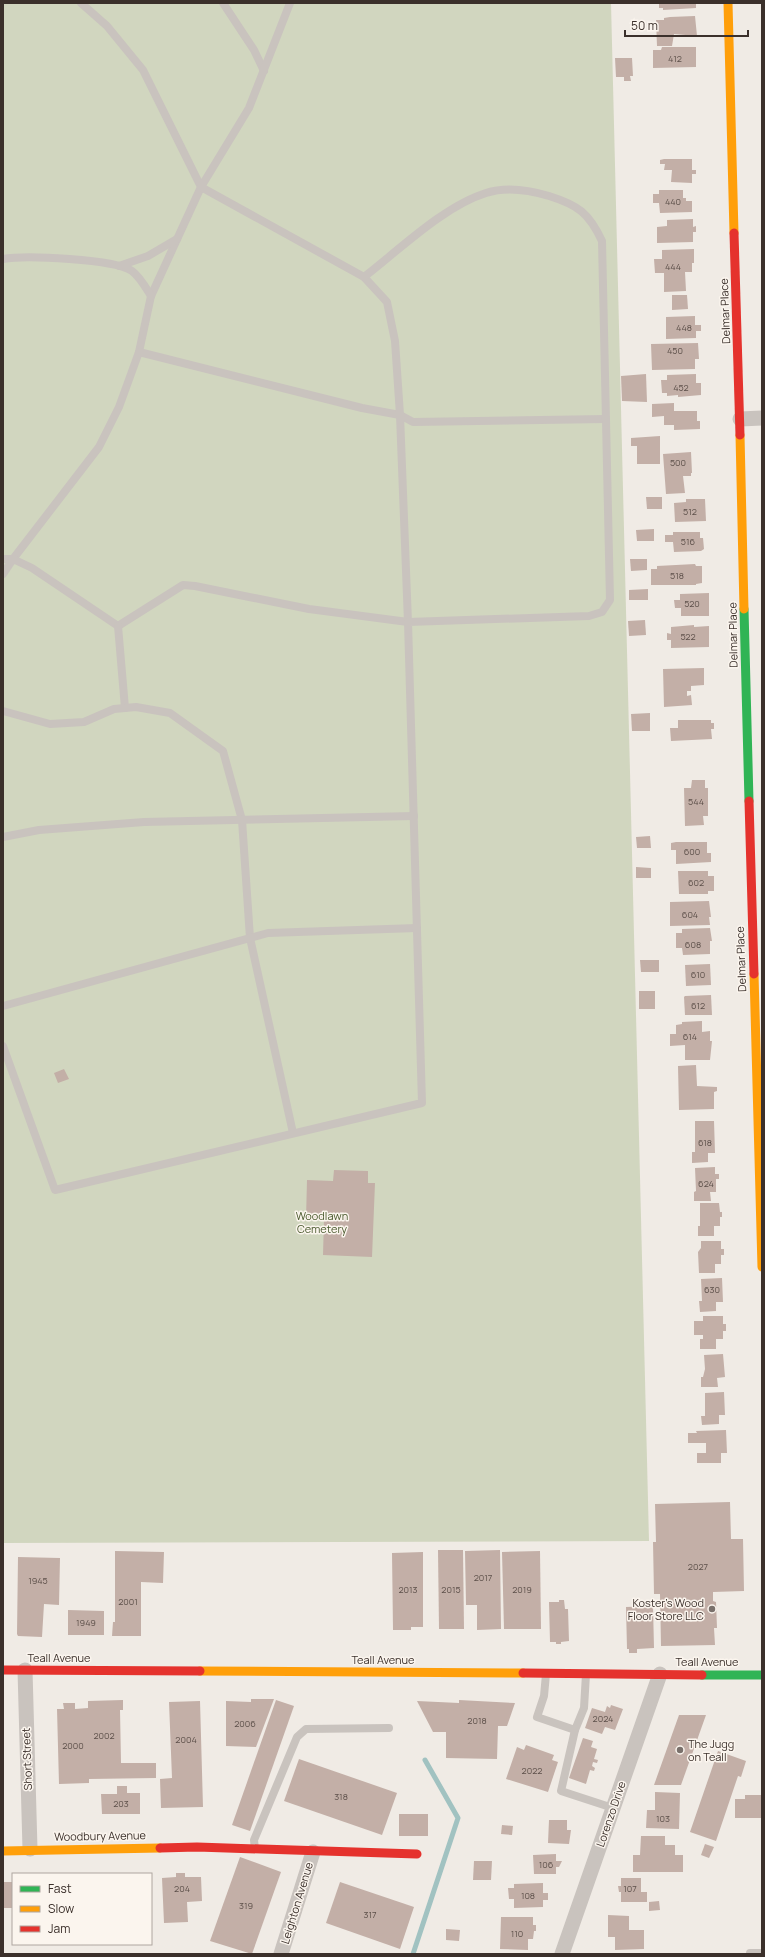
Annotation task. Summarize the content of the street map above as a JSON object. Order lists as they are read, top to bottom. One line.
{"streets":{"street":["Delmar Place","Teall Avenue","Short Street","Lorenzo Drive","Woodbury Avenue","Leighton Avenue"]},"crossings":[["Teall Avenue","Short Street"],["Teall Avenue","Lorenzo Drive"],["Short Street","Woodbury Avenue"],["Woodbury Avenue","Leighton Avenue"]],"parks":["Woodlawn Cemetery"],"places":["Koster's Wood Floor Store LLC","The Jugg on Teall"],"house_numbers":["412","440","444","448","450","452","500","512","516","518","520","522","544","600","602","604","608","610","612","614","618","624","630","2027","2017","1945","2013","2015","2019","2001","1949","2024","2018","2006","2002","2004","2000","2022","318","203","103","106","204","107","108","319","317","110"],"legend":["Fast","Slow","Jam"],"scale_bar":"50 m"}
